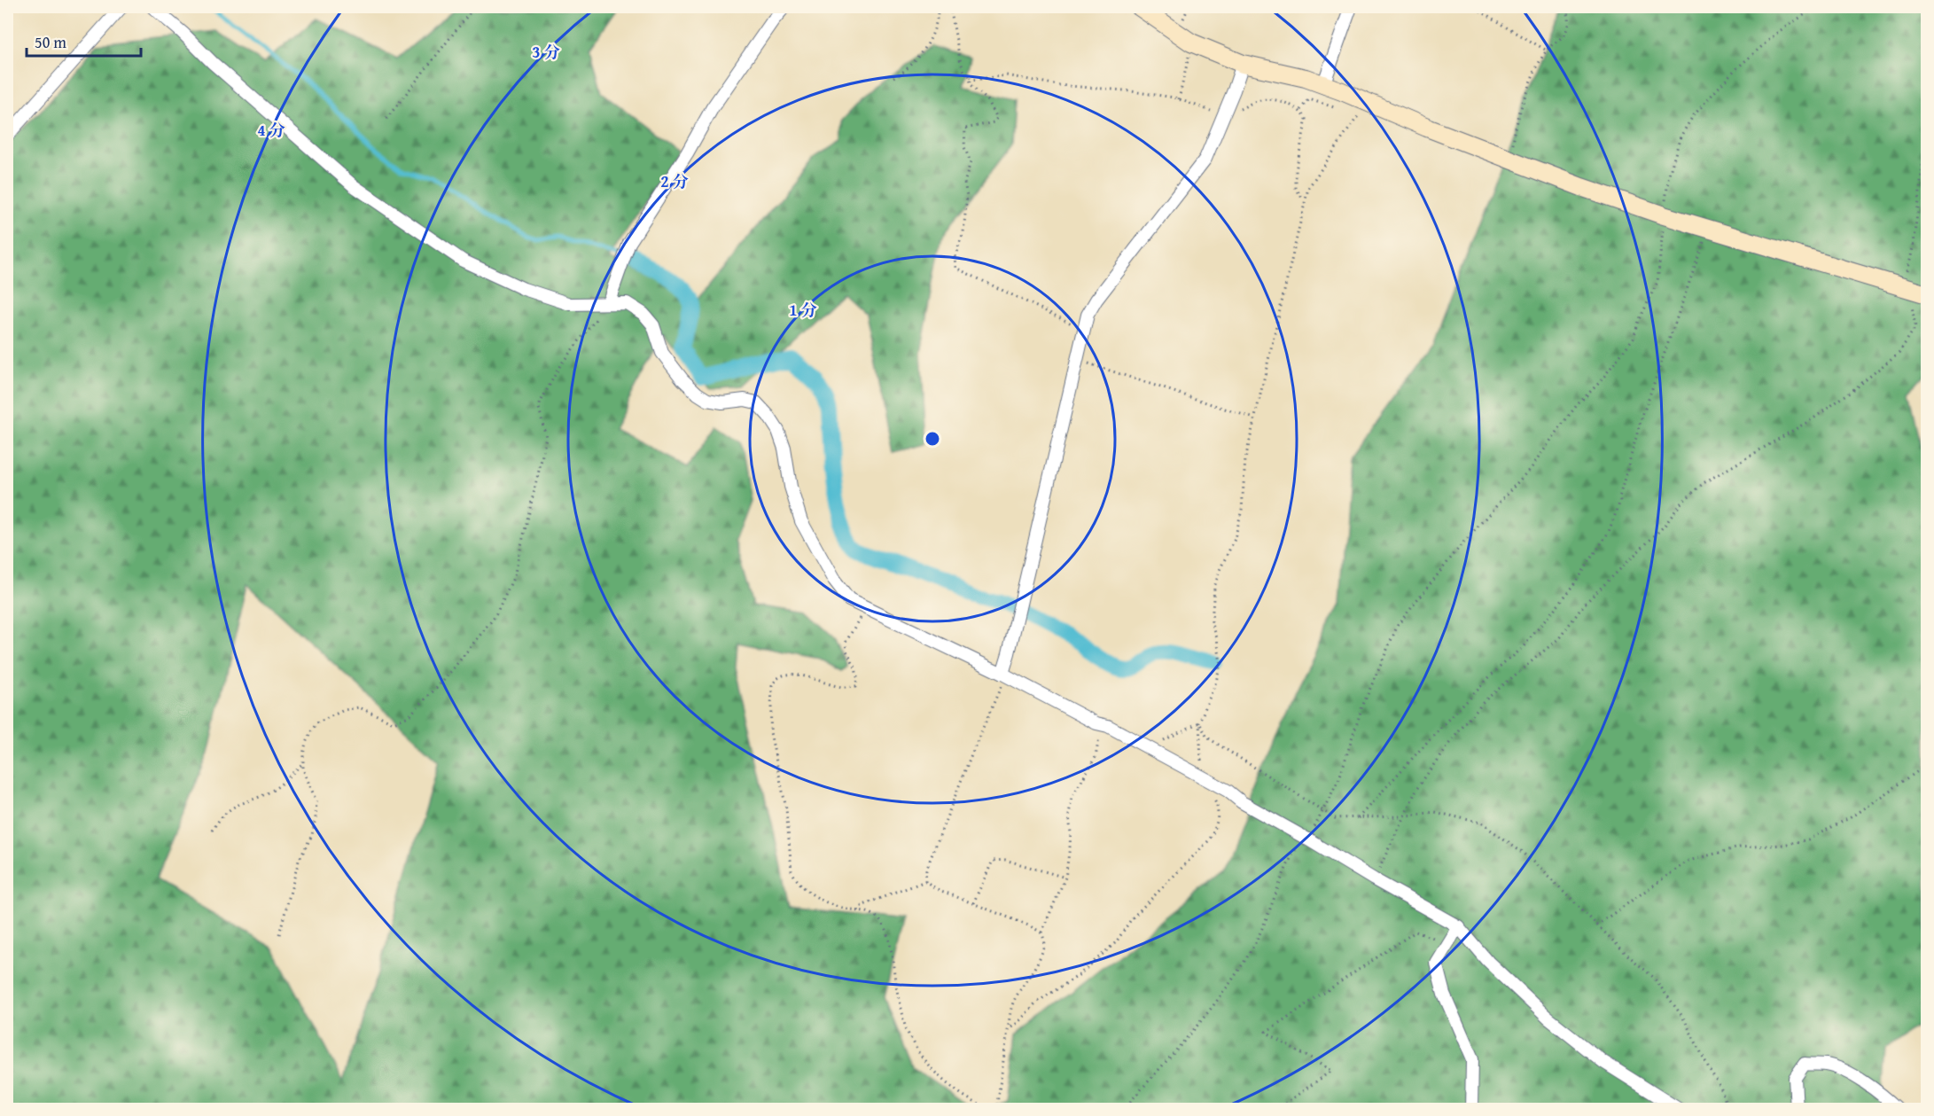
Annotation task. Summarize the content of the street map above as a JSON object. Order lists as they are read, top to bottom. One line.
{"scale_bar":"50 m","rings":["3 分","4 分","2 分","1 分"]}
